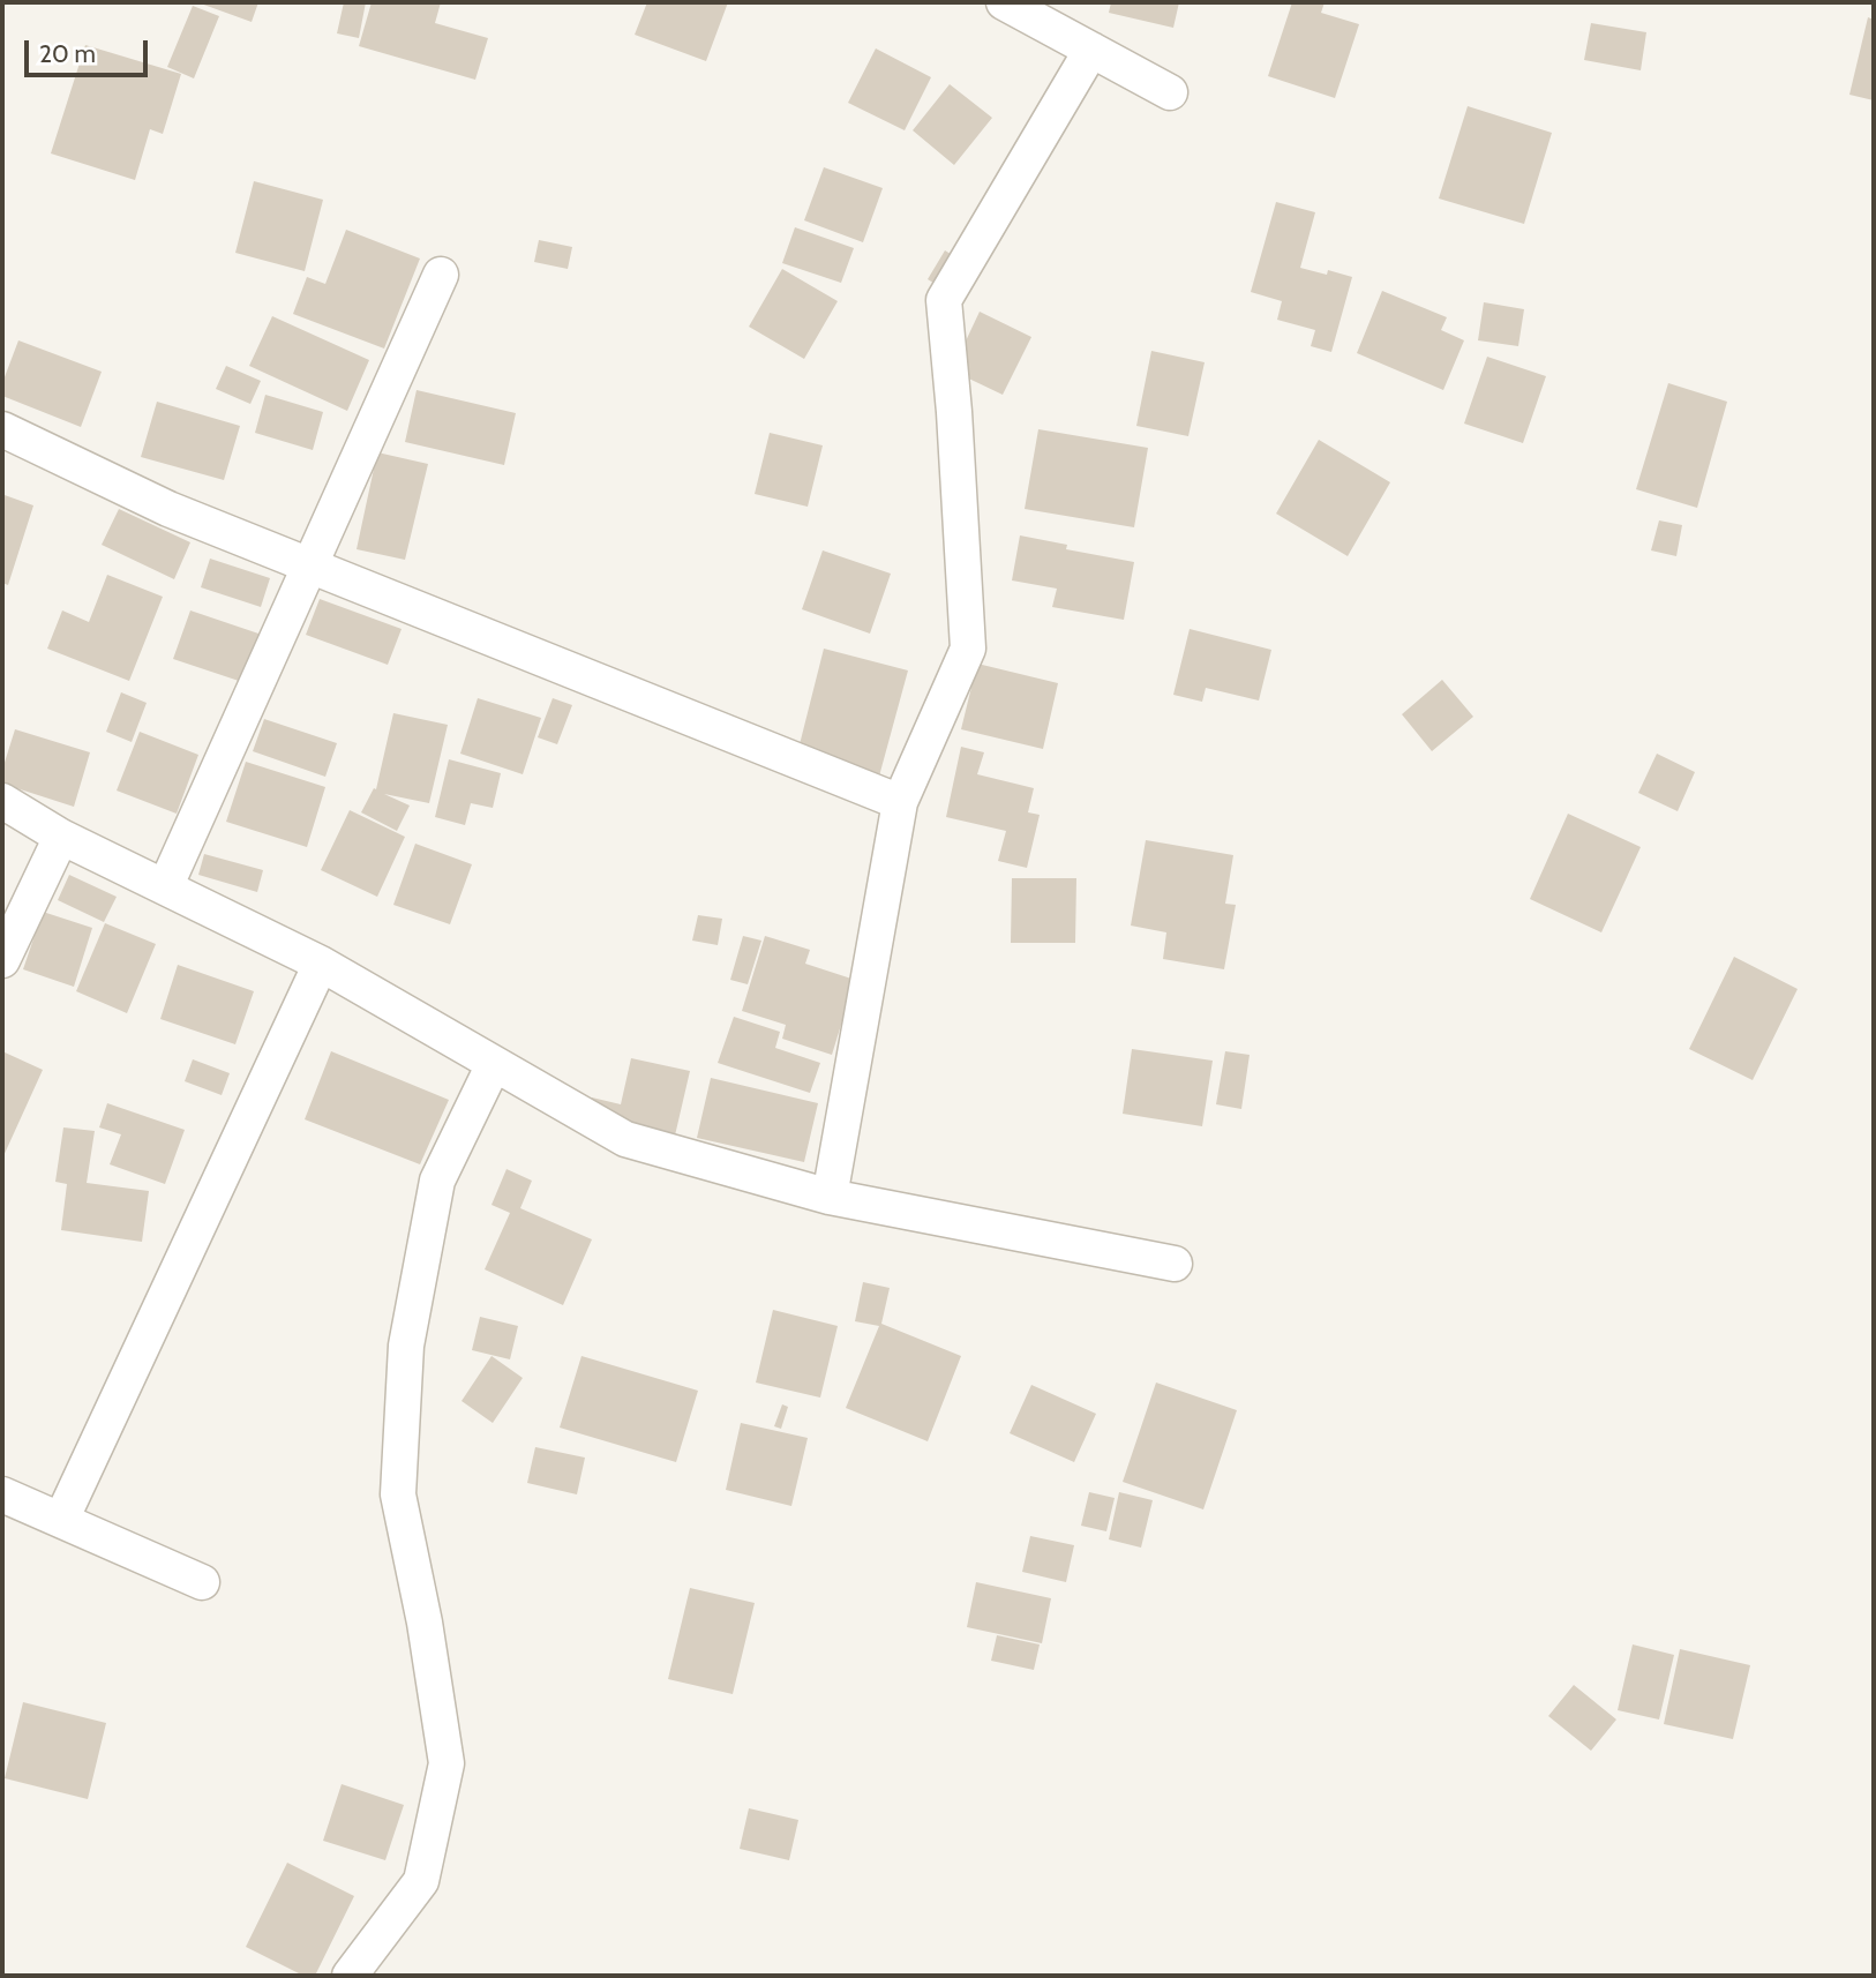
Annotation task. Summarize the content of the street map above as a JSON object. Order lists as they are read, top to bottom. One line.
{"scale_bar":"20 m"}
